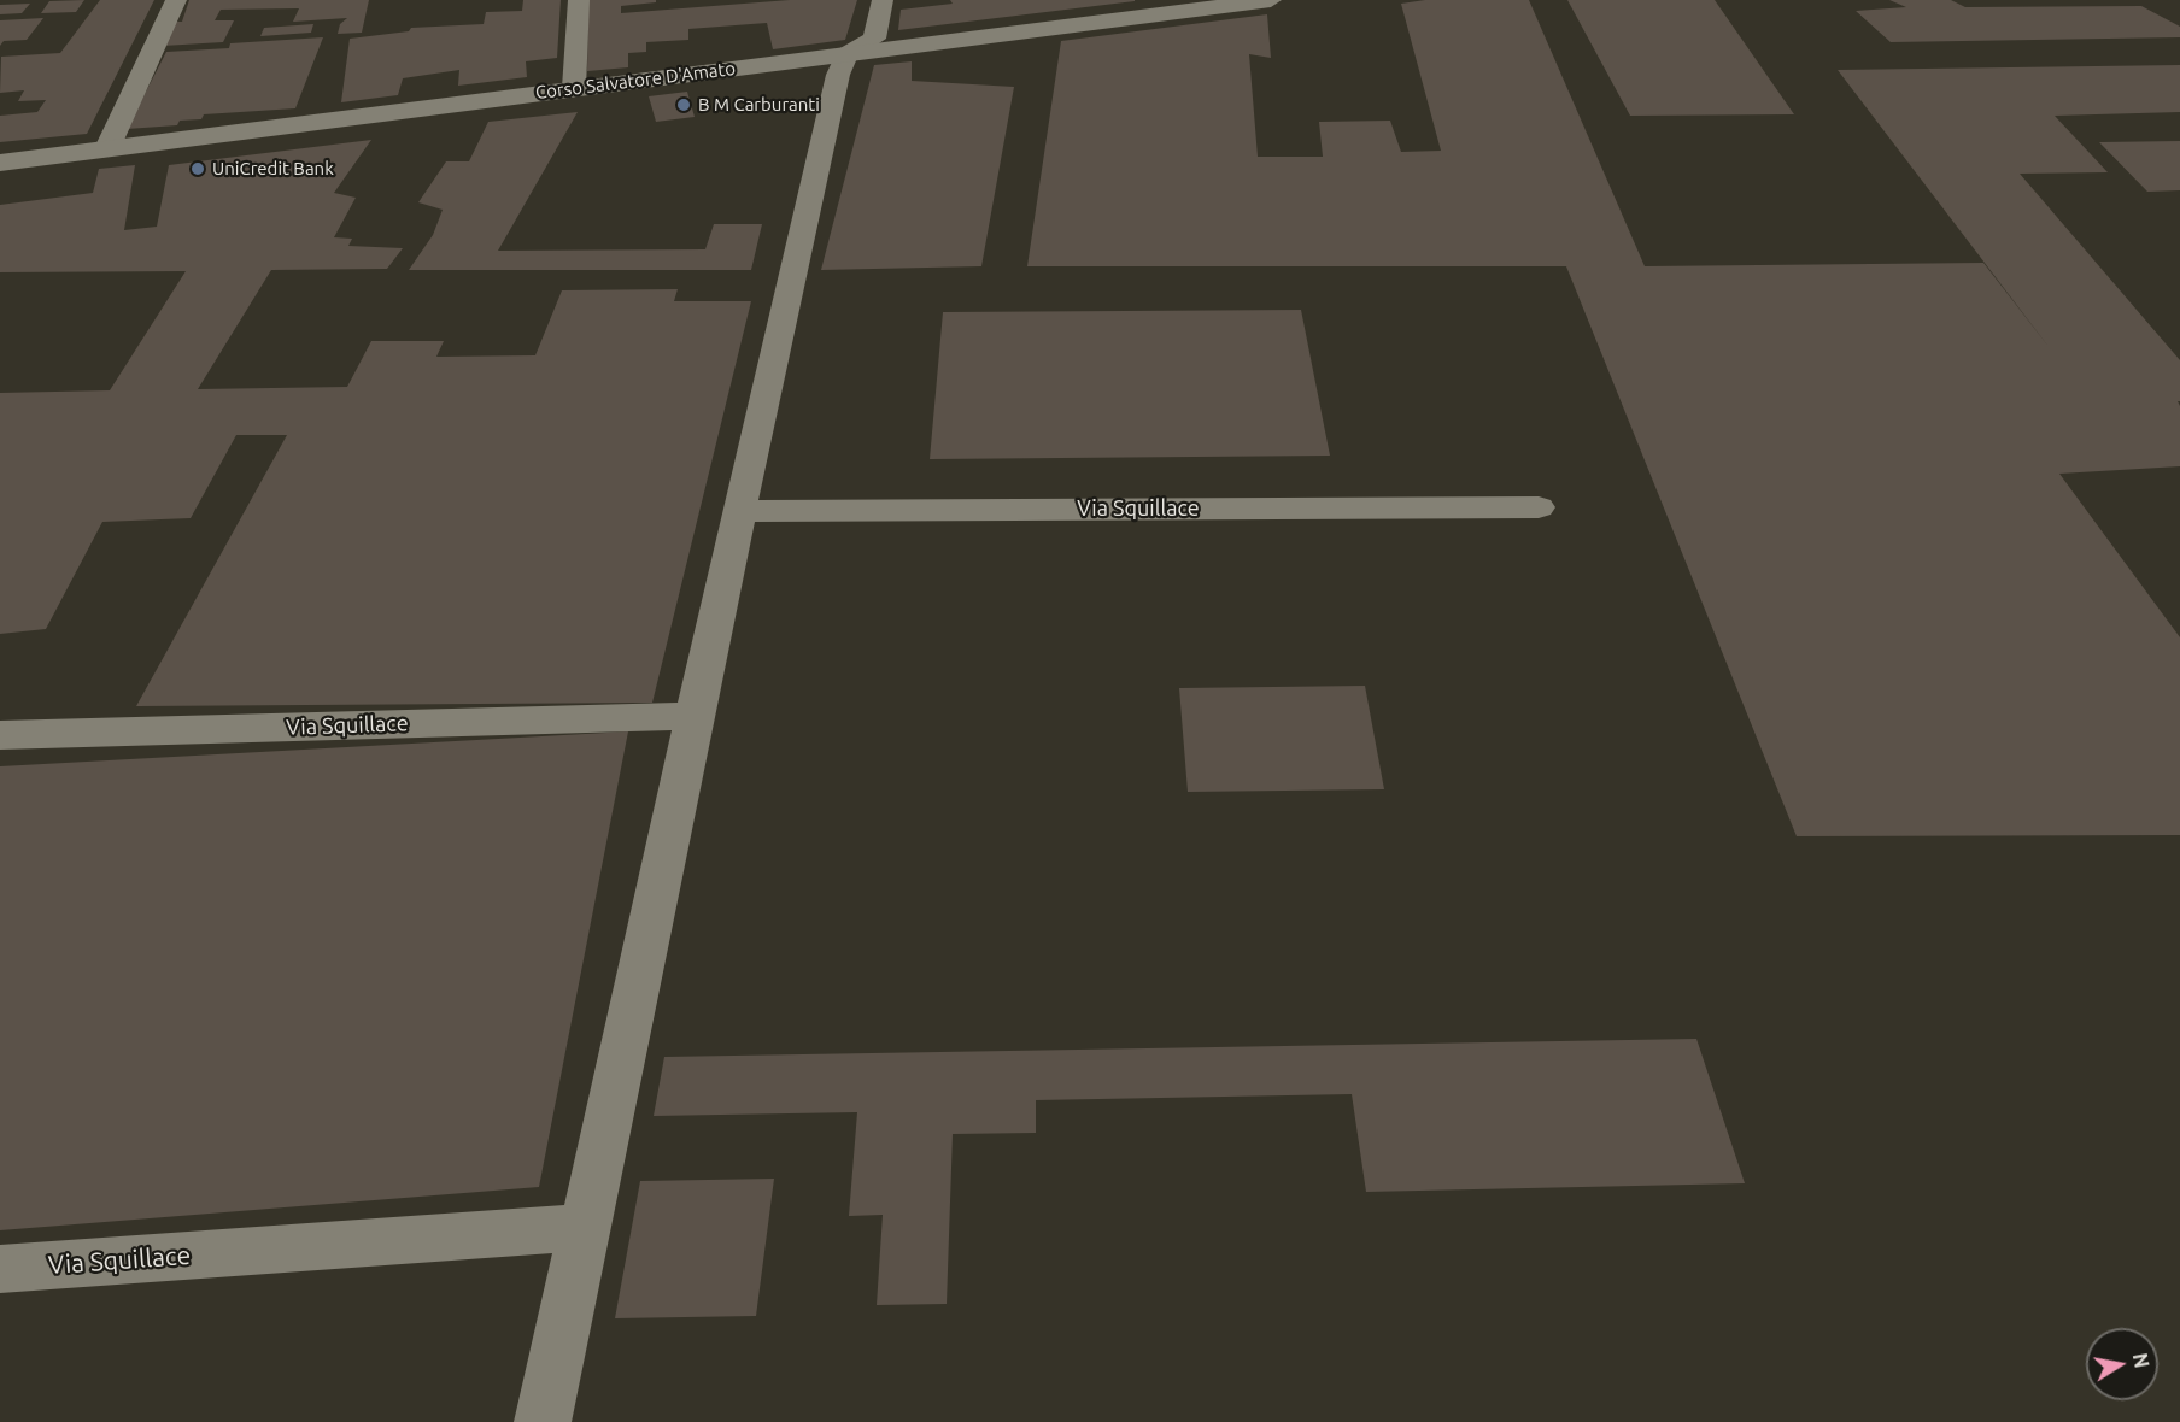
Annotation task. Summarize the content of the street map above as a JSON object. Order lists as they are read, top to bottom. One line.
{"streets":{"street":["Corso Salvatore D'Amato","Via Squillace"]},"places":["B M Carburanti","UniCredit Bank"],"north":"right"}
